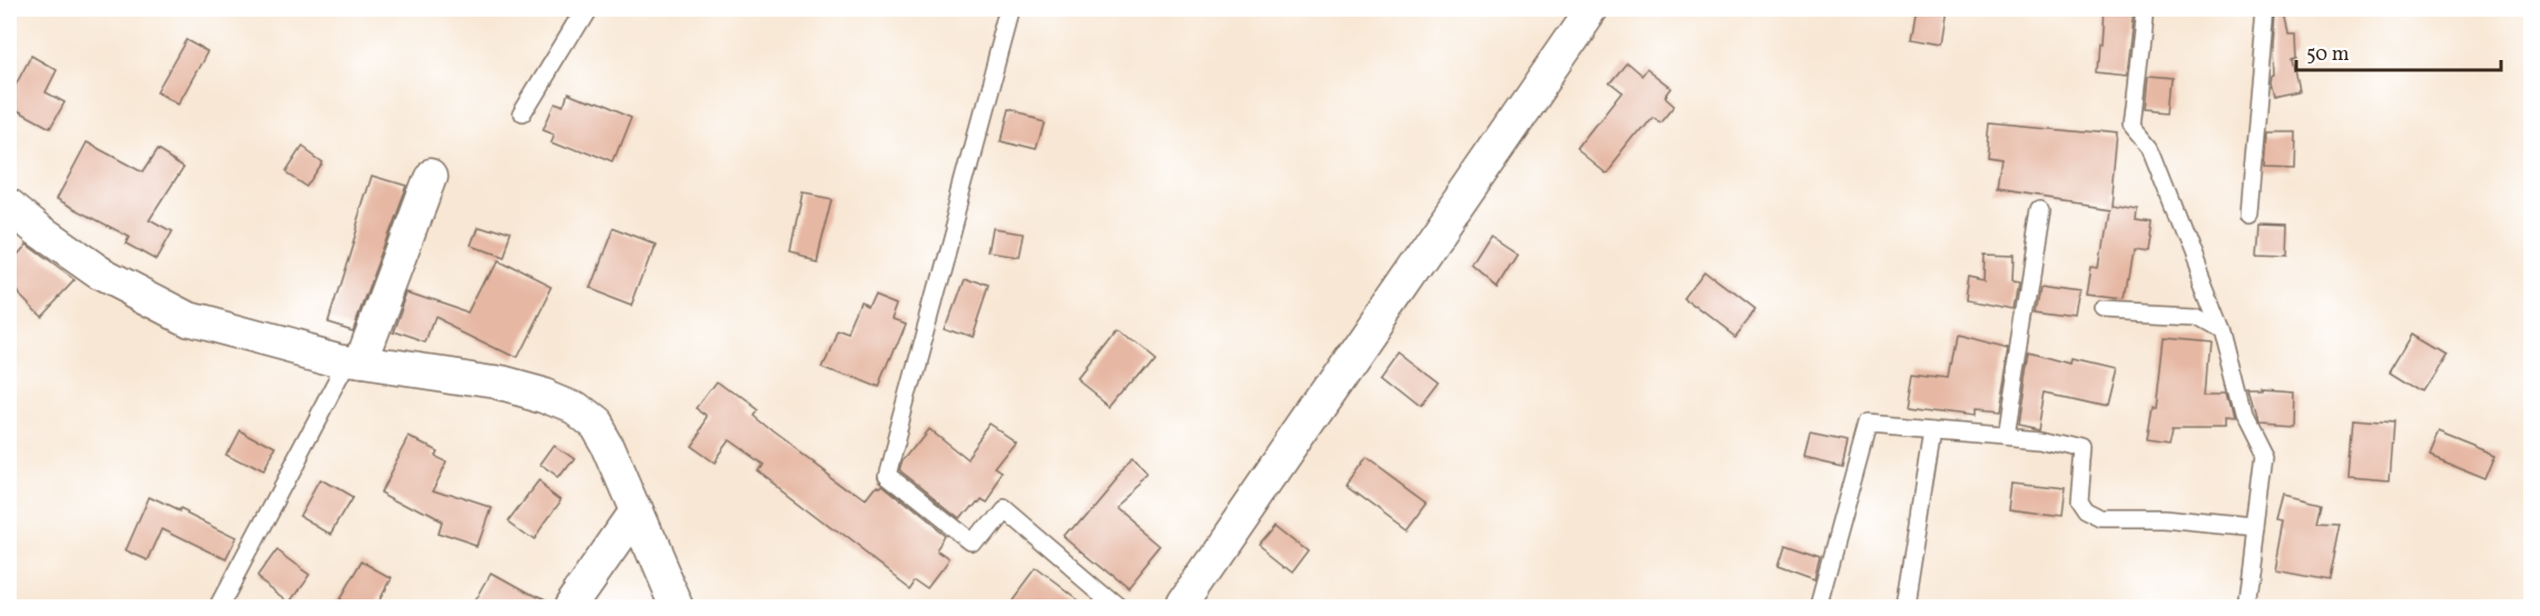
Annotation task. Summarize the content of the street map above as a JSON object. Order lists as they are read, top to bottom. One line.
{"scale_bar":"50 m"}
